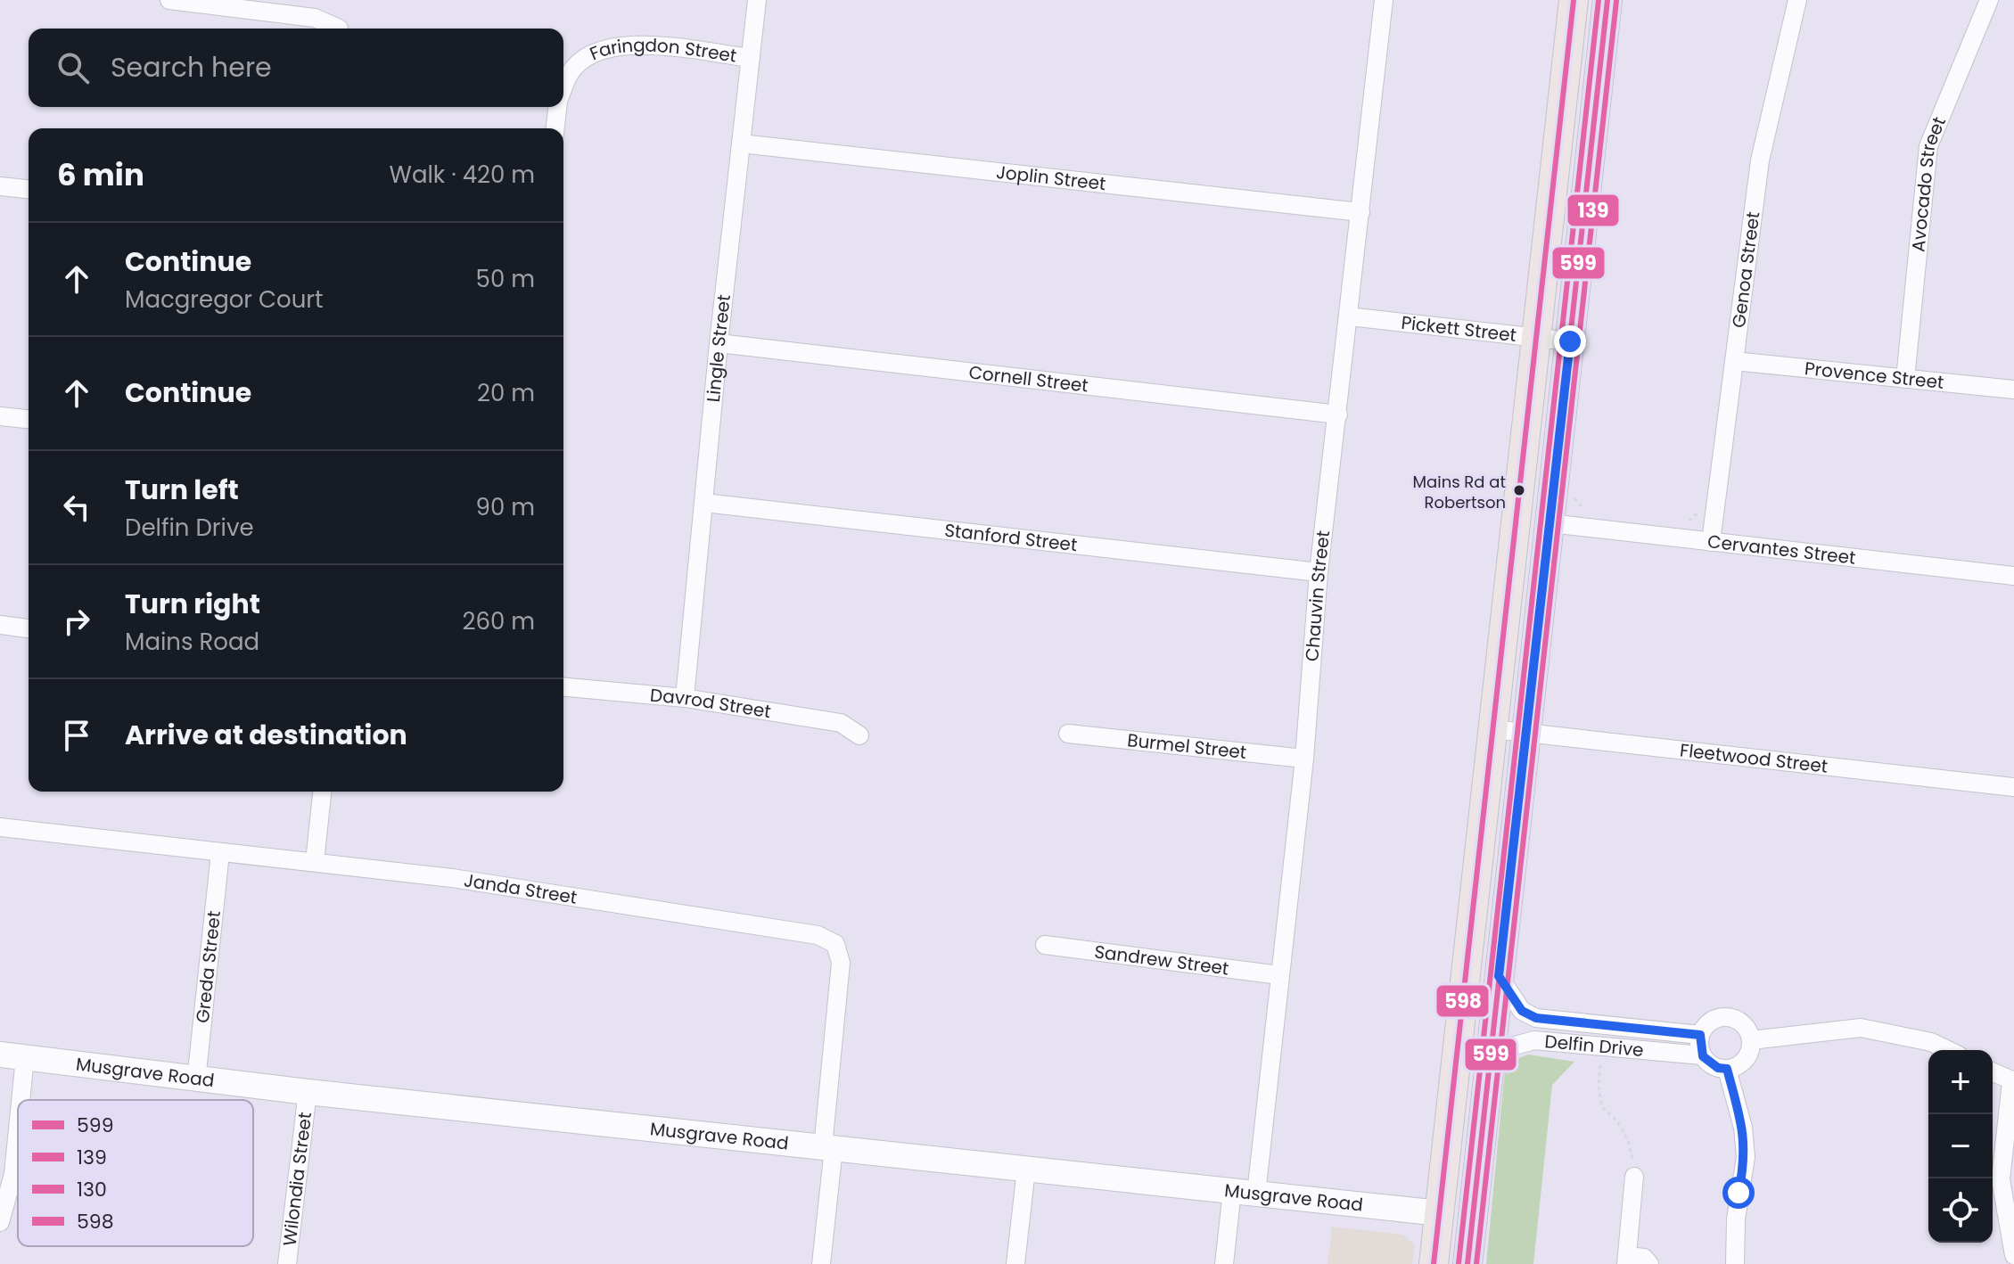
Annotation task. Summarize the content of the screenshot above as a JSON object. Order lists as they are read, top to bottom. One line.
{"streets":{"street":["Faringdon Street","Joplin Street","Avocado Street","Genoa Street","Pickett Street","Lingle Street","Provence Street","Cornell Street","Stanford Street","Cervantes Street","Chauvin Street","Davrod Street","Burmel Street","Fleetwood Street","Janda Street","Sandrew Street","Greda Street","Delfin Drive","Musgrave Road","Wilondia Street"]},"crossings":[["Faringdon Street","Lingle Street"],["Joplin Street","Lingle Street"],["Joplin Street","Chauvin Street"],["Avocado Street","Provence Street"],["Genoa Street","Provence Street"],["Genoa Street","Cervantes Street"],["Pickett Street","Chauvin Street"],["Lingle Street","Cornell Street"],["Lingle Street","Stanford Street"],["Lingle Street","Davrod Street"],["Cornell Street","Chauvin Street"],["Stanford Street","Chauvin Street"],["Chauvin Street","Burmel Street"],["Chauvin Street","Sandrew Street"],["Chauvin Street","Musgrave Road"],["Janda Street","Greda Street"],["Janda Street","Musgrave Road"],["Greda Street","Musgrave Road"],["Musgrave Road","Wilondia Street"]],"places":["Mains Rd at Robertson"],"lines":["transit line 599","transit line 130","transit line 598","transit line 139"],"legend":["599","139","130","598"],"page":{"search":"Search here","heading":["6 min","Walk · 420 m"],"list":[["Continue","Macgregor Court","50 m"],["Continue","20 m"],["Turn left","Delfin Drive","90 m"],["Turn right","Mains Road","260 m"],"Arrive at destination"],"map_buttons":["+","−"]}}
